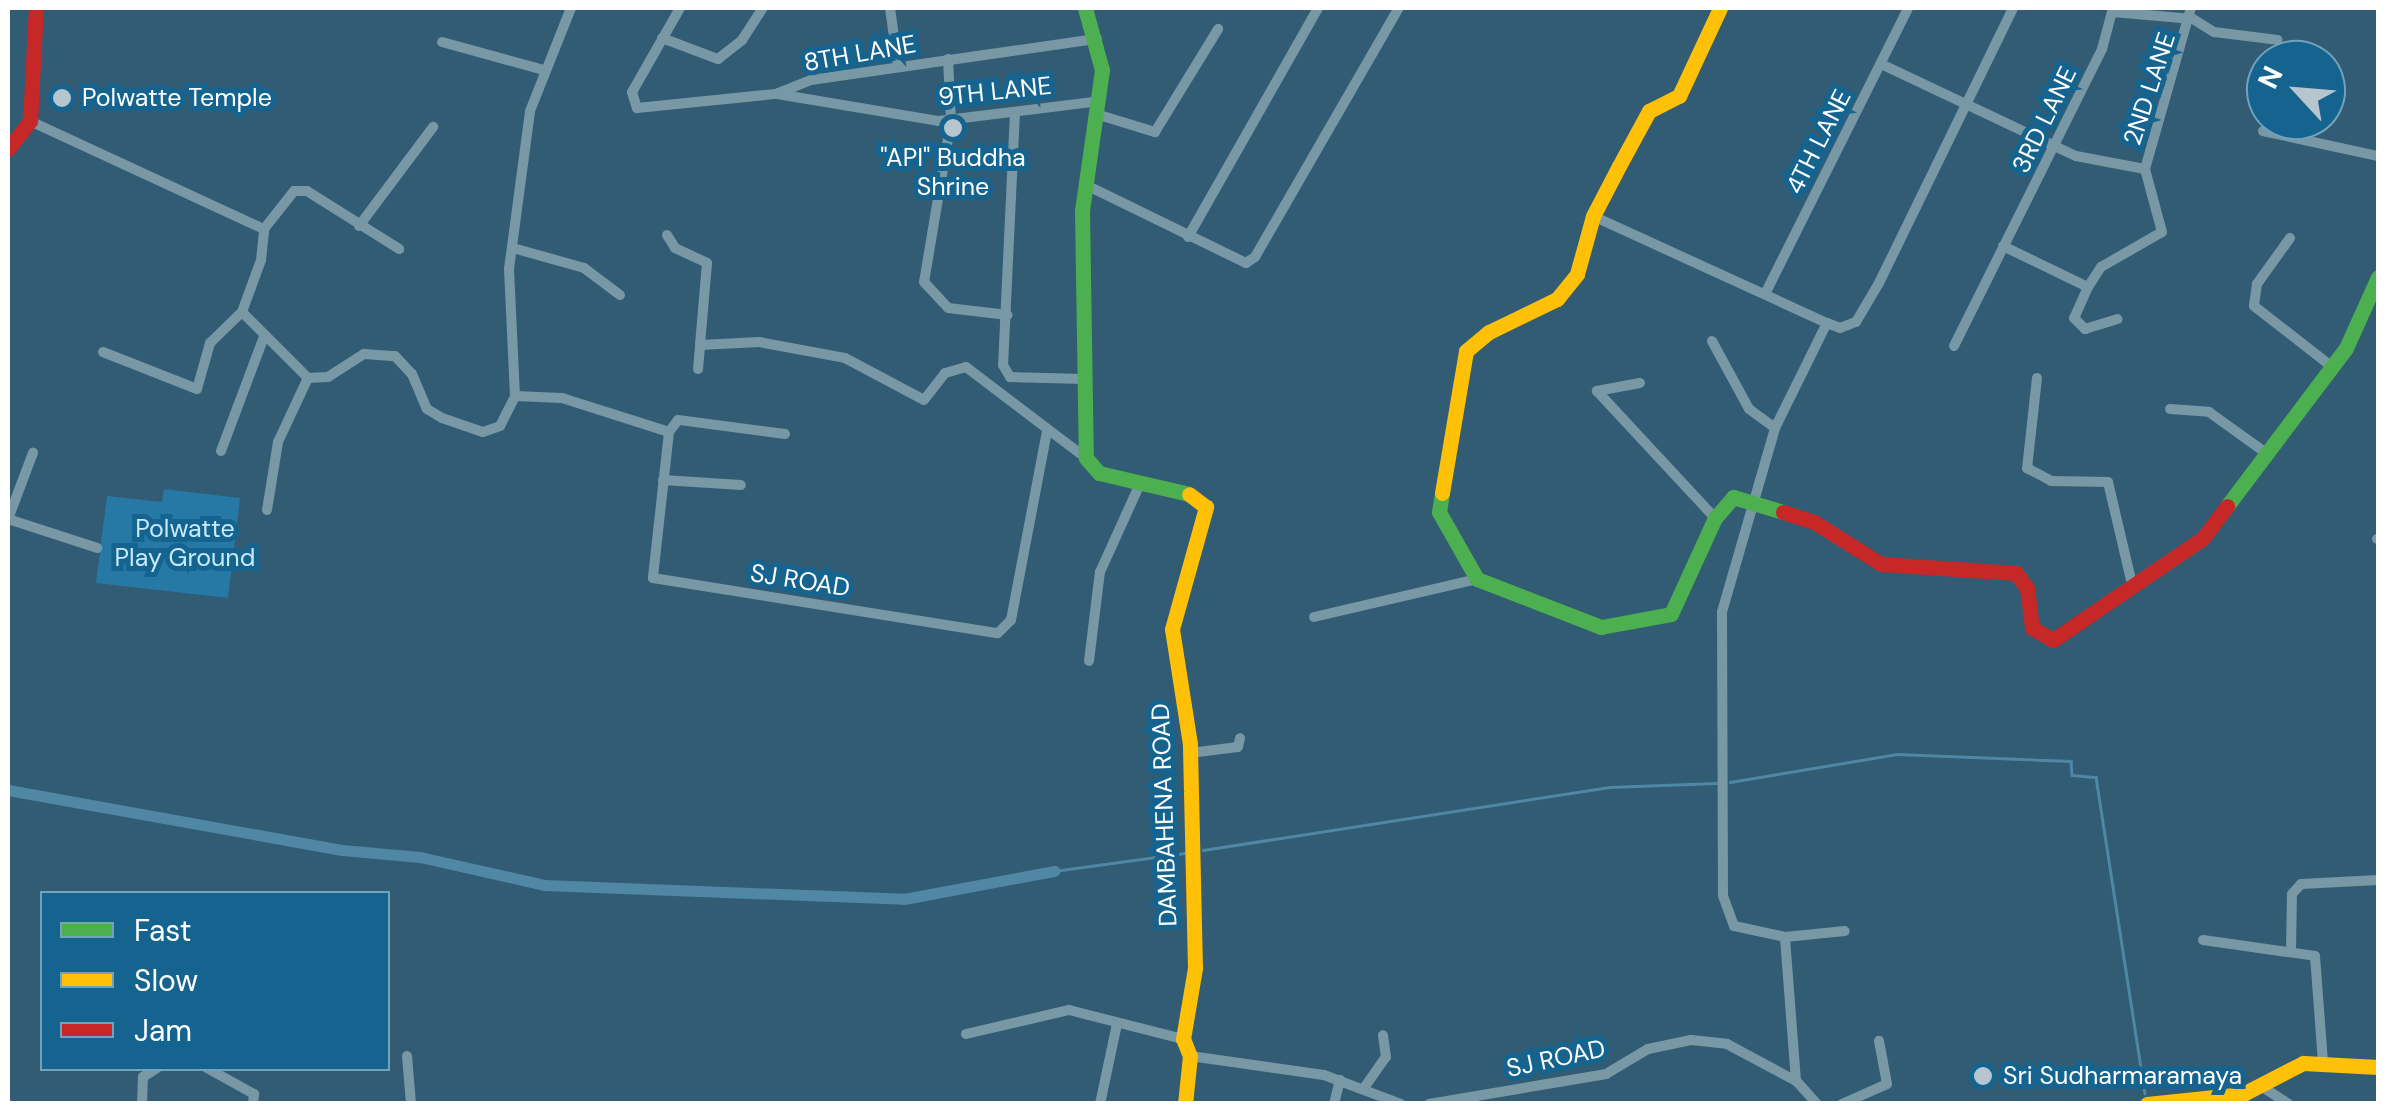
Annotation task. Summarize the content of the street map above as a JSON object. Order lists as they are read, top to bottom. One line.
{"streets":{"street":["8TH LANE","2ND LANE","9TH LANE","3RD LANE","4TH LANE","SJ ROAD","DAMBAHENA ROAD"]},"crossings":[["8TH LANE","9TH LANE"]],"parks":["Polwatte Play Ground"],"places":["Polwatte Temple","\"API\" Buddha Shrine","Sri Sudharmaramaya"],"legend":["Fast","Slow","Jam"],"north":"top left"}
